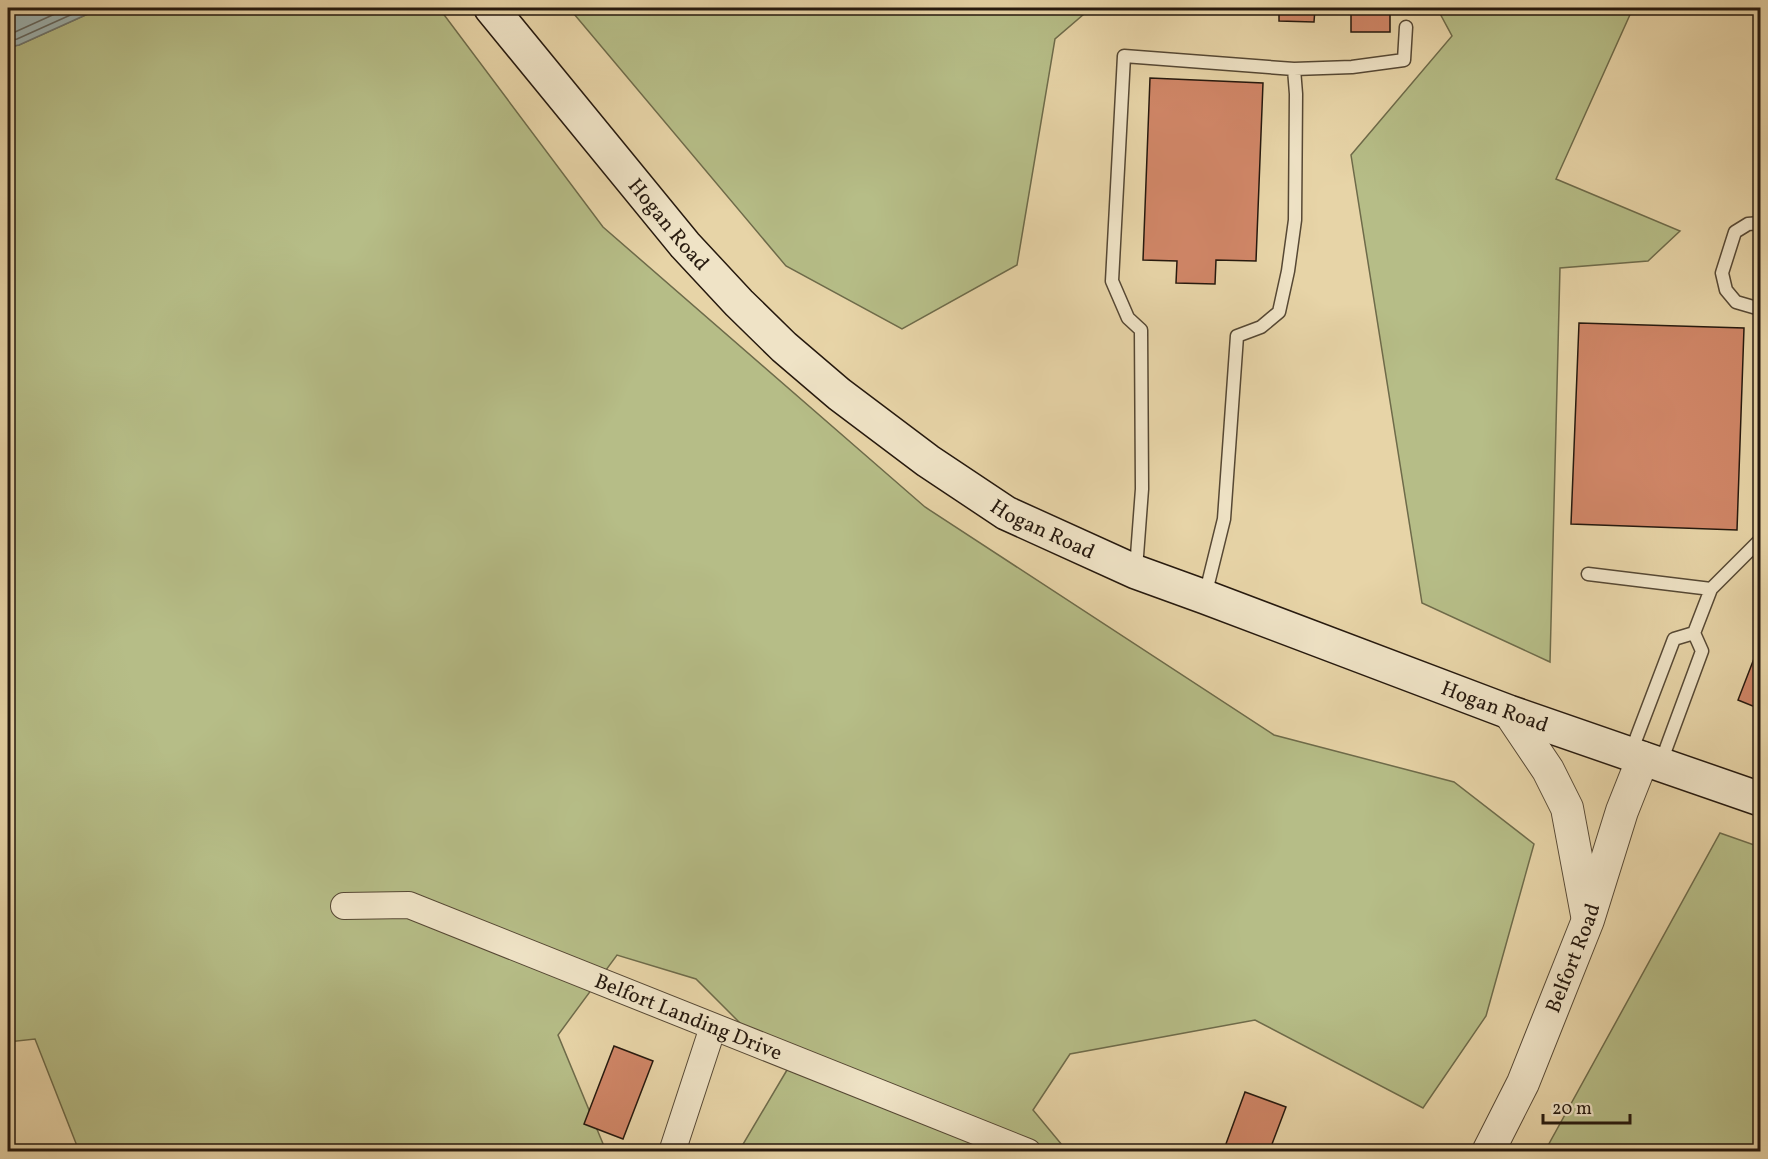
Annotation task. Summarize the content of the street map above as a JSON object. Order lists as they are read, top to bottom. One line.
{"streets":{"main road":["Hogan Road"],"street":["Belfort Road","Belfort Landing Drive"]},"crossings":[["Hogan Road","Belfort Road"]],"scale_bar":"20 m"}
